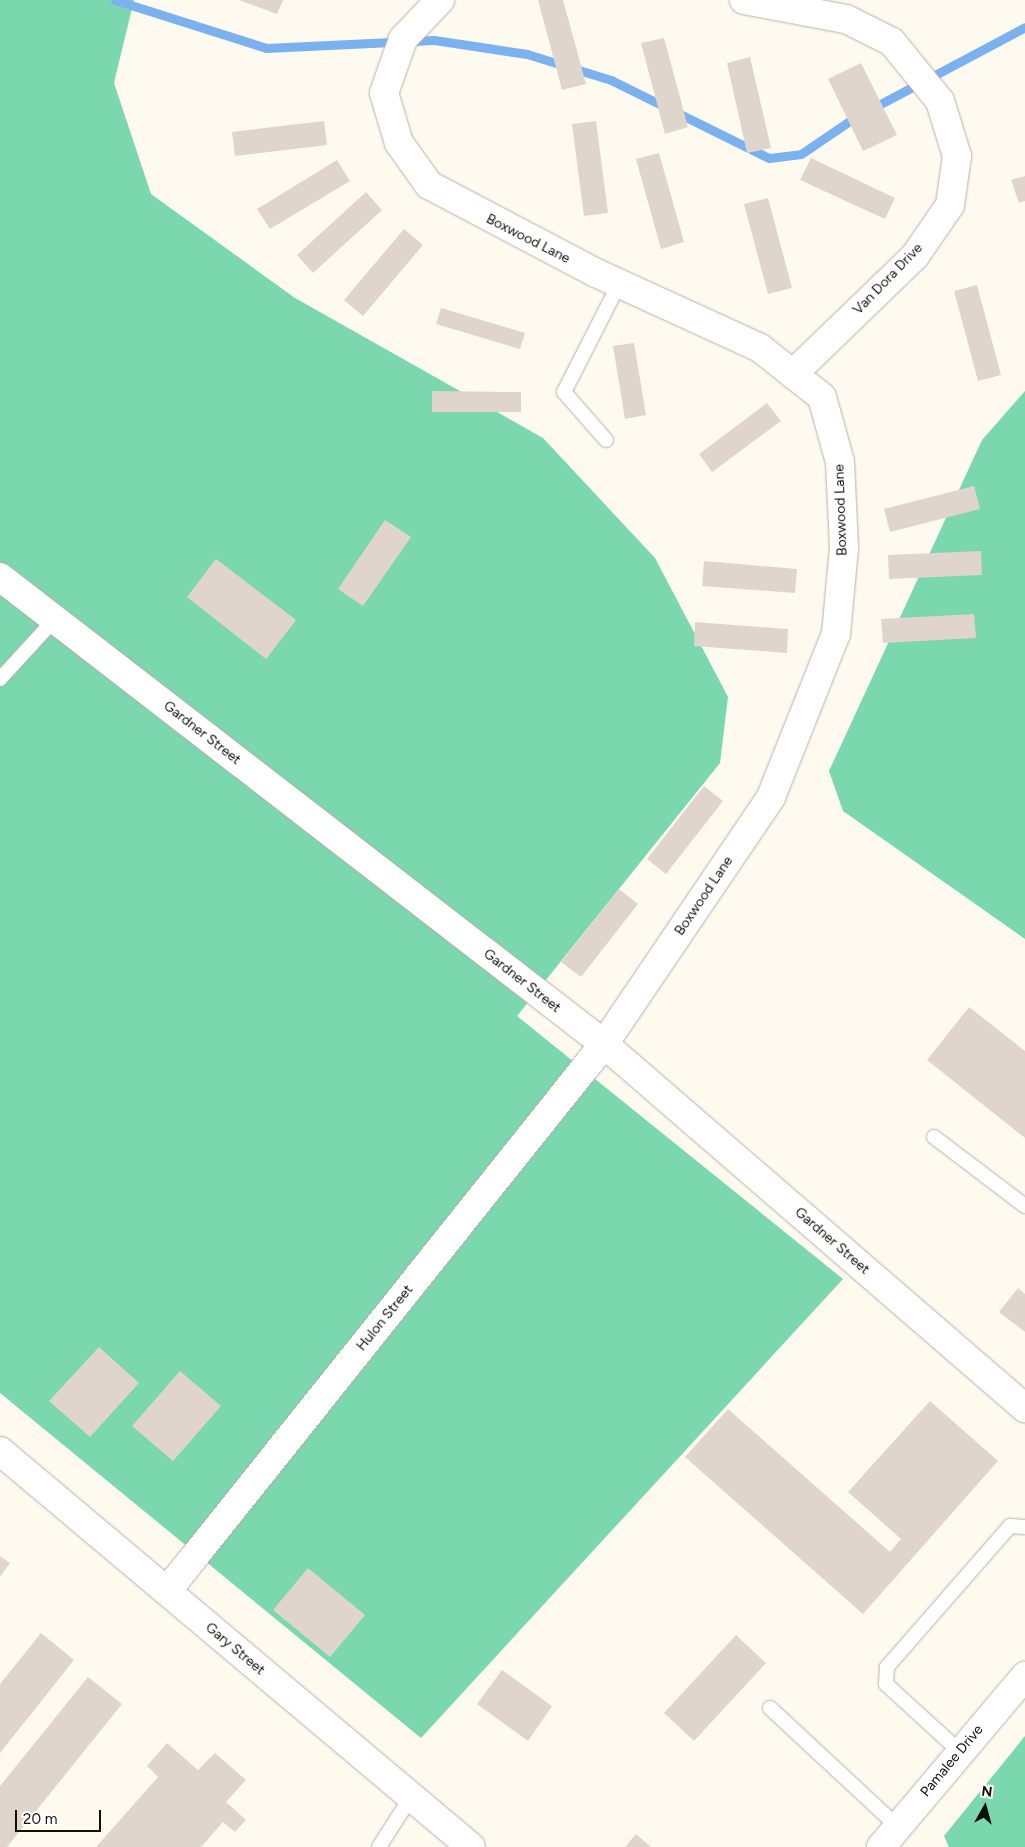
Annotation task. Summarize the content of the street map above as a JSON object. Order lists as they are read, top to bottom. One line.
{"streets":{"street":["Boxwood Lane","Van Dora Drive","Gardner Street","Hulon Street","Gary Street","Pamalee Drive"]},"crossings":[["Boxwood Lane","Van Dora Drive"],["Boxwood Lane","Gardner Street"],["Boxwood Lane","Hulon Street"],["Gardner Street","Hulon Street"],["Hulon Street","Gary Street"]],"scale_bar":"20 m","north":"top"}
